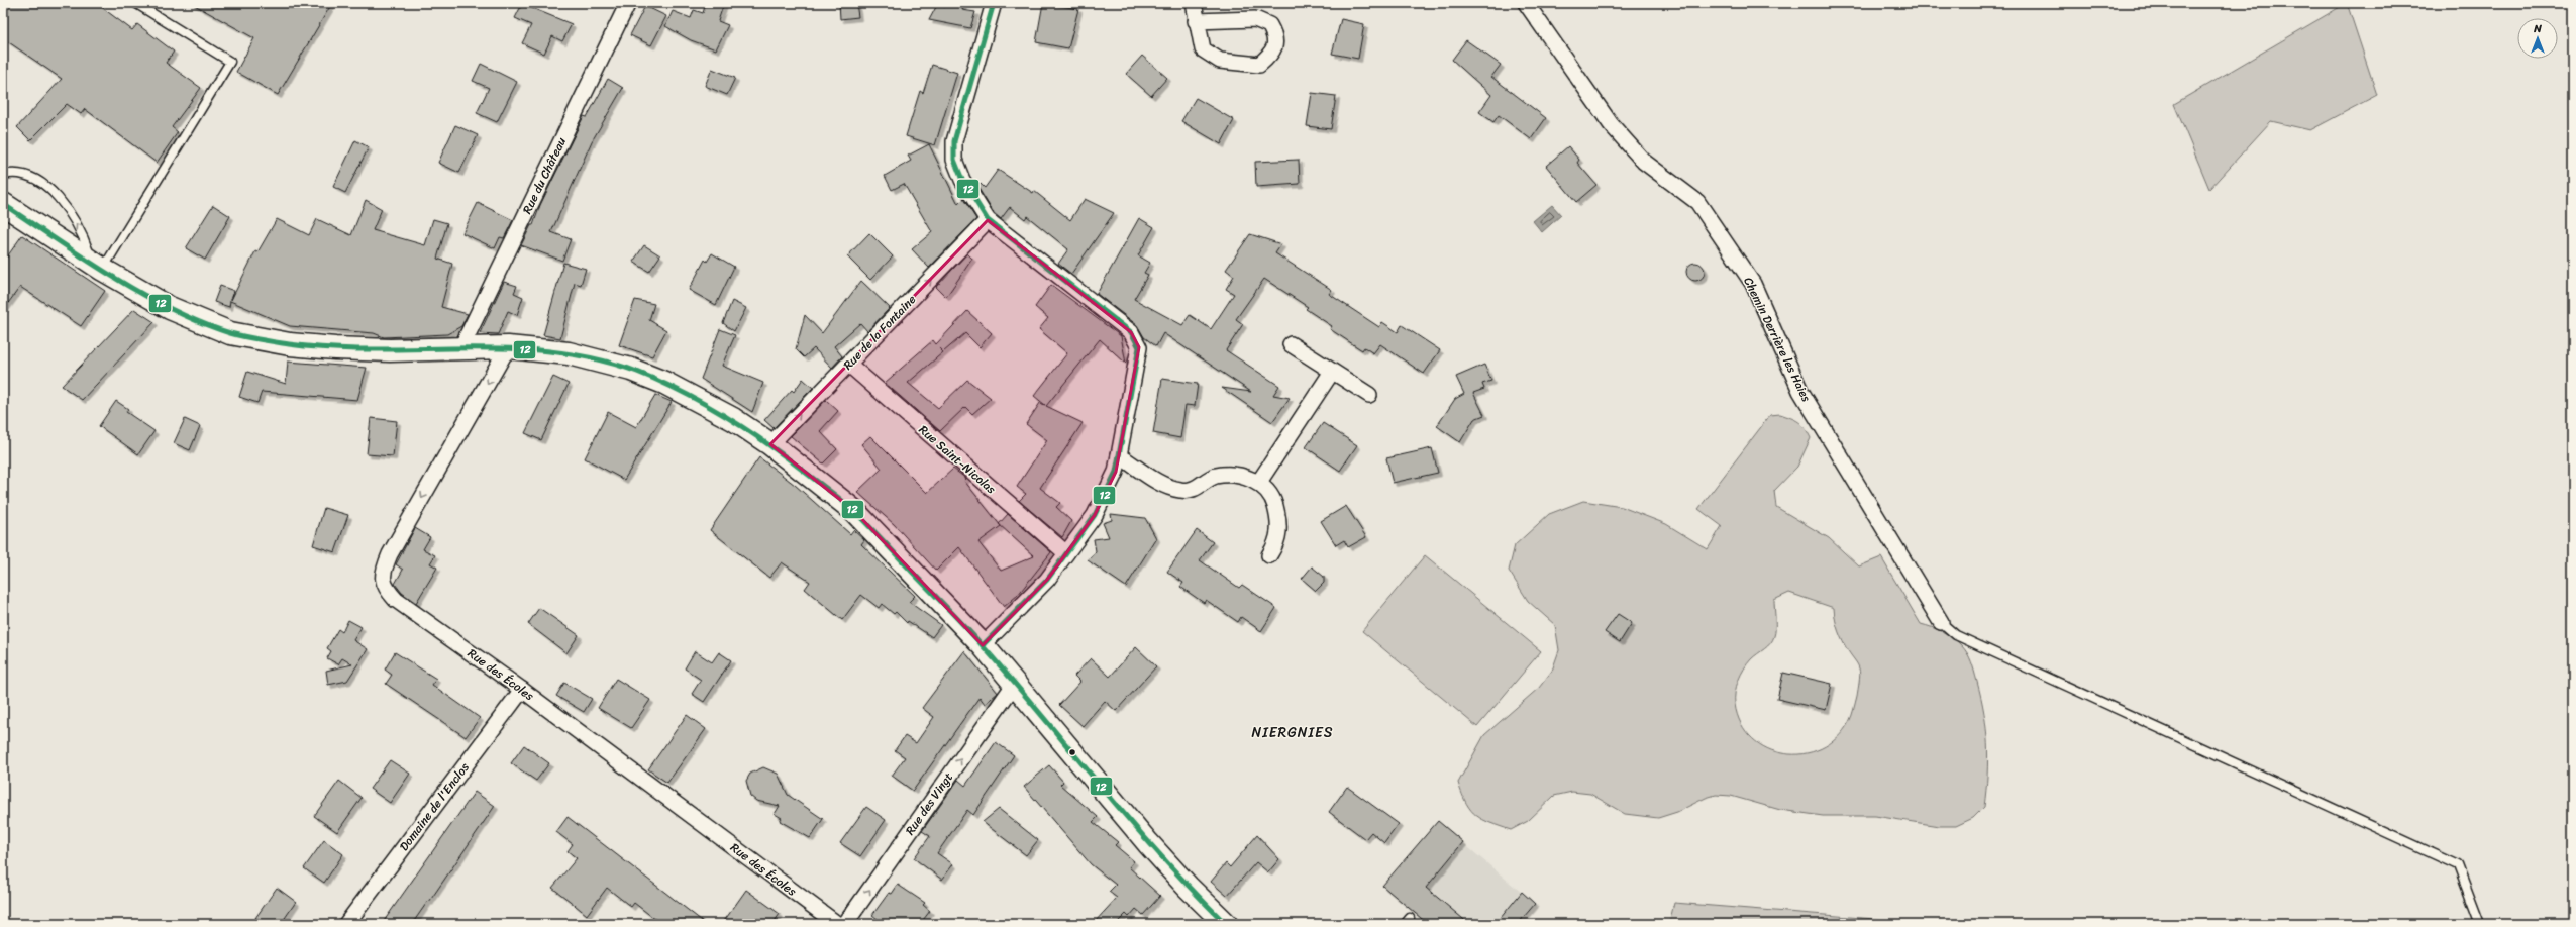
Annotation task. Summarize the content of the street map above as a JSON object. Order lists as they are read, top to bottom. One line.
{"streets":{"street":["Rue du Château","Rue de la Fontaine","Chemin Derrière les Haies","Rue Saint-Nicolas","Rue des Écoles","Rue des Vingt","Domaine de l'Enclos"]},"crossings":[["Rue de la Fontaine","Rue Saint-Nicolas"],["Rue des Écoles","Domaine de l'Enclos"]],"one_way":["Rue de la Fontaine","Rue des Vingt"],"districts":["NIERGNIES"],"lines":["transit line 12"],"north":"top"}
